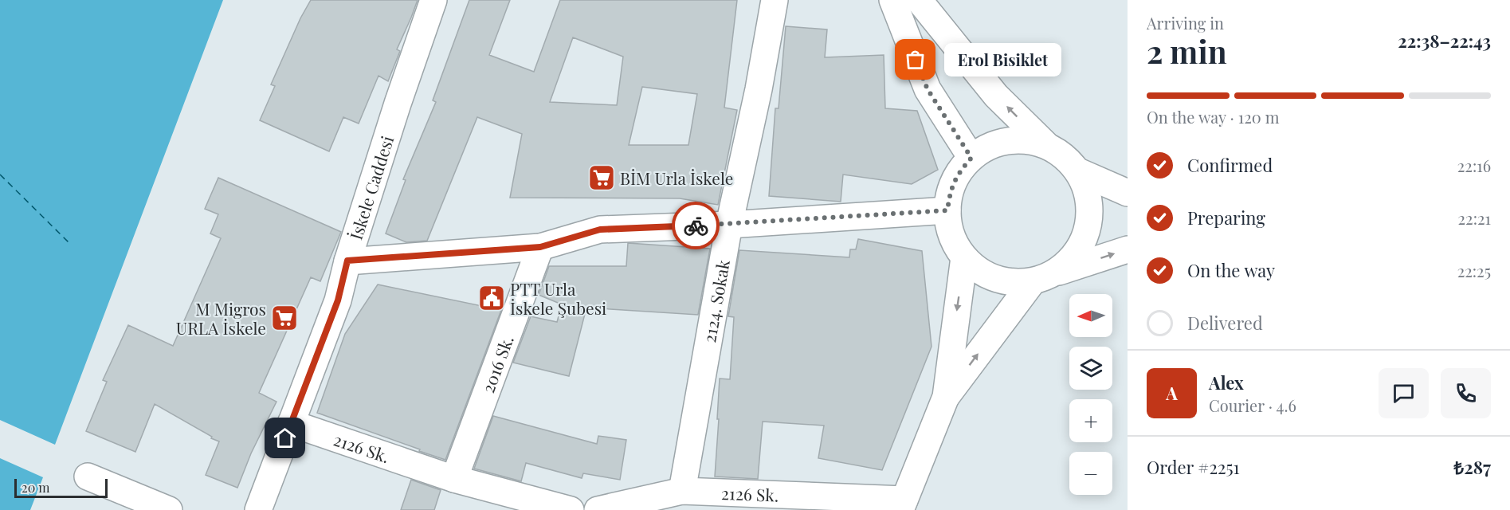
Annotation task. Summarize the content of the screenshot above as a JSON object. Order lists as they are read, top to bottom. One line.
{"streets":{"street":["İskele Caddesi","2124. Sokak","2016 Sk.","2126 Sk."]},"crossings":[["İskele Caddesi","2126 Sk."],["2124. Sokak","2126 Sk."],["2016 Sk.","2126 Sk."]],"places":{"other":["Erol Bisiklet"],"supermarket":["BİM Urla İskele","M Migros URLA İskele"],"public building":["PTT Urla İskele Şubesi"]},"scale_bar":"20 m","north":"left","page":{"heading":["2 min","Arriving in","22:38–22:43"],"panel":["Alex","Courier · 4.6","Order #2251","₺287"],"bubble":"Erol Bisiklet","bar":"On the way · 120 m","list":[["Confirmed","22:16"],["Preparing","22:21"],["On the way","22:25"],"Delivered"],"map_buttons":["+","−"],"round":"A","scale":"20 m"}}
